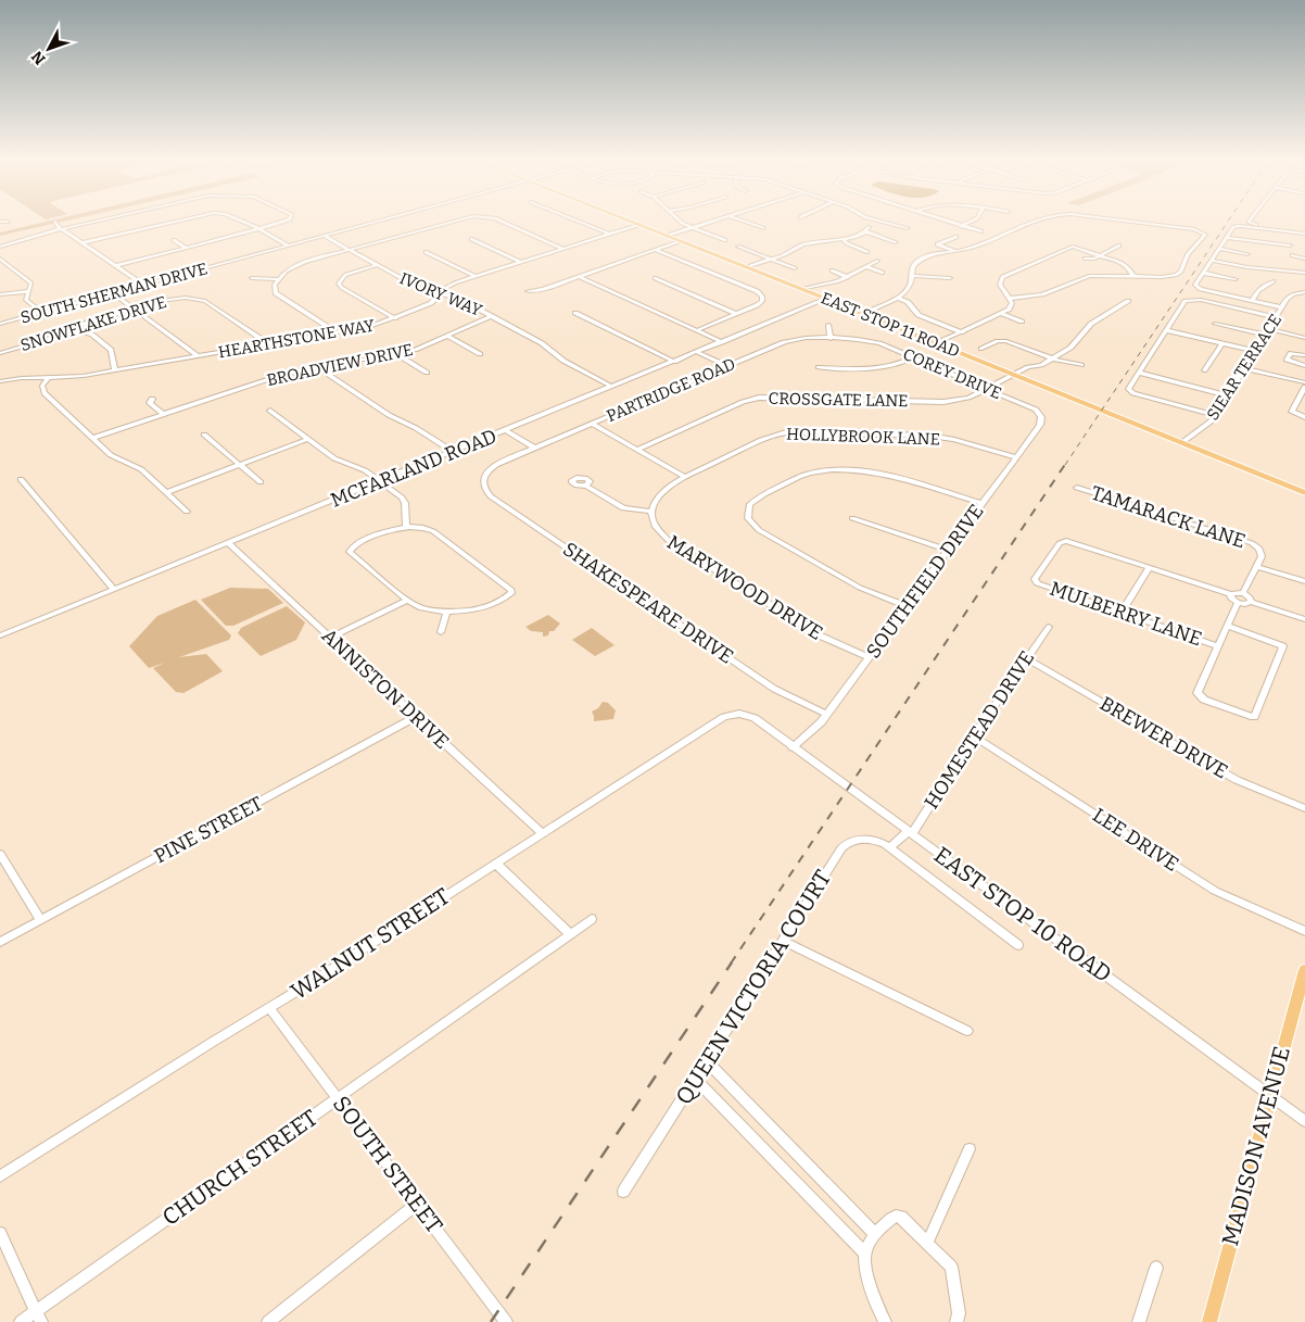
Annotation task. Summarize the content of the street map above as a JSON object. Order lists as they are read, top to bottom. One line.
{"streets":{"main road":["EAST STOP 11 ROAD","MADISON AVENUE"],"street":["SOUTH SHERMAN DRIVE","IVORY WAY","SNOWFLAKE DRIVE","HEARTHSTONE WAY","BROADVIEW DRIVE","SIEAR TERRACE","COREY DRIVE","PARTRIDGE ROAD","CROSSGATE LANE","HOLLYBROOK LANE","MCFARLAND ROAD","TAMARACK LANE","SOUTHFIELD DRIVE","MARYWOOD DRIVE","SHAKESPEARE DRIVE","MULBERRY LANE","ANNISTON DRIVE","HOMESTEAD DRIVE","BREWER DRIVE","PINE STREET","LEE DRIVE","EAST STOP 10 ROAD","WALNUT STREET","QUEEN VICTORIA COURT","SOUTH STREET","CHURCH STREET"]},"crossings":[["SOUTH SHERMAN DRIVE","IVORY WAY"],["IVORY WAY","HEARTHSTONE WAY"],["IVORY WAY","BROADVIEW DRIVE"],["IVORY WAY","MCFARLAND ROAD"],["SNOWFLAKE DRIVE","HEARTHSTONE WAY"],["EAST STOP 11 ROAD","HEARTHSTONE WAY"],["EAST STOP 11 ROAD","SIEAR TERRACE"],["EAST STOP 11 ROAD","CROSSGATE LANE"],["EAST STOP 11 ROAD","MCFARLAND ROAD"],["COREY DRIVE","PARTRIDGE ROAD"],["COREY DRIVE","CROSSGATE LANE"],["COREY DRIVE","SOUTHFIELD DRIVE"],["PARTRIDGE ROAD","SHAKESPEARE DRIVE"],["HOLLYBROOK LANE","SOUTHFIELD DRIVE"],["MCFARLAND ROAD","ANNISTON DRIVE"],["SOUTHFIELD DRIVE","MARYWOOD DRIVE"],["SOUTHFIELD DRIVE","SHAKESPEARE DRIVE"],["SOUTHFIELD DRIVE","EAST STOP 10 ROAD"],["ANNISTON DRIVE","PINE STREET"],["ANNISTON DRIVE","WALNUT STREET"],["HOMESTEAD DRIVE","BREWER DRIVE"],["HOMESTEAD DRIVE","LEE DRIVE"],["HOMESTEAD DRIVE","EAST STOP 10 ROAD"],["EAST STOP 10 ROAD","WALNUT STREET"],["EAST STOP 10 ROAD","MADISON AVENUE"],["WALNUT STREET","SOUTH STREET"],["SOUTH STREET","CHURCH STREET"]],"north":"bottom left"}
